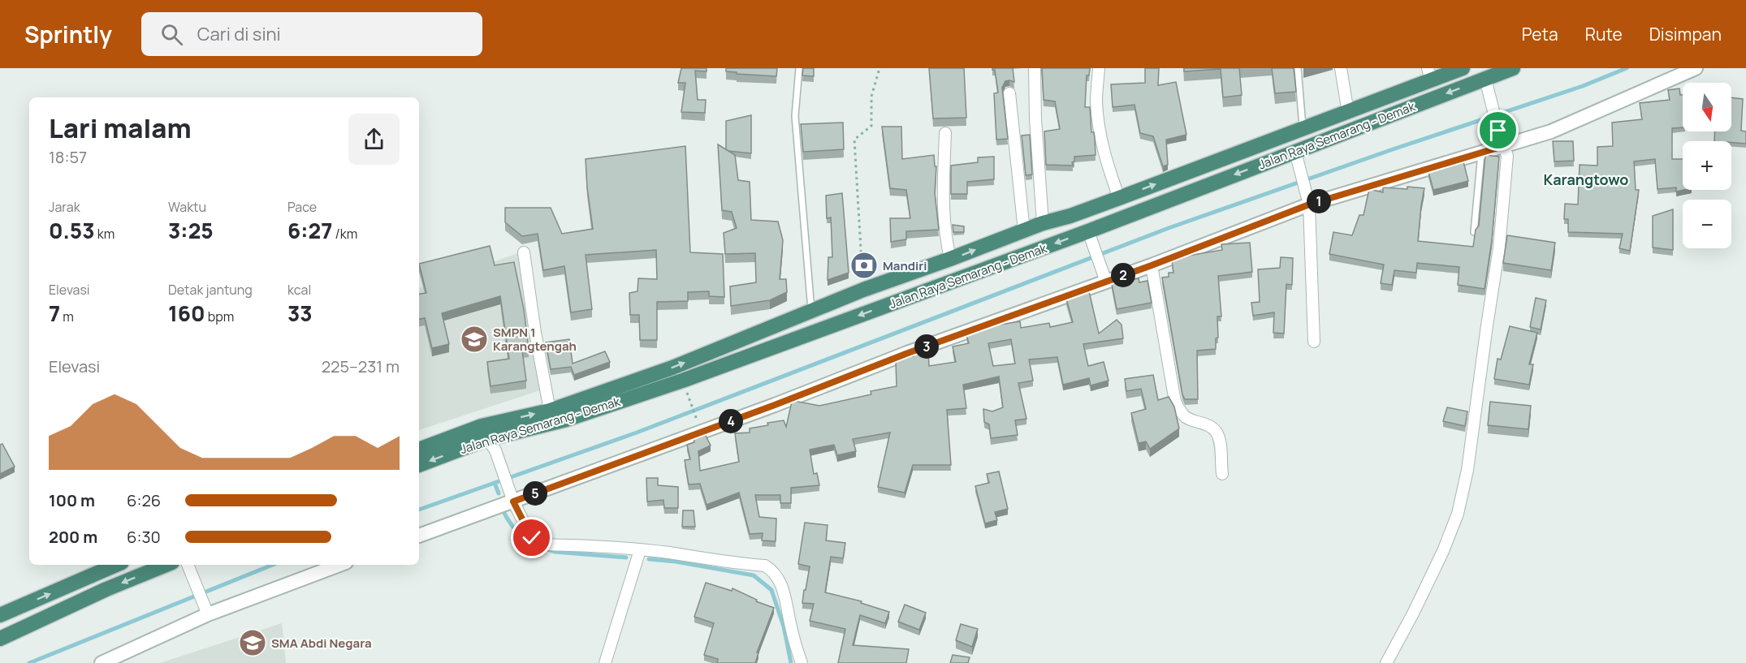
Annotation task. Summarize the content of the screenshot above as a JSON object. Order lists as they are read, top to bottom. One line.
{"streets":{"highway":["Jalan Raya Semarang - Demak"]},"districts":["Karangtowo"],"places":{"bank":["Mandiri"],"school or university":["SMPN 1 Karangtengah","SMA Abdi Negara"]},"north":"bottom","page":{"header":"Sprintly","search":"Cari di sini","nav":["Peta","Rute","Disimpan"],"map_buttons":["+","−"],"heading":["Lari malam","18:57"],"stats":[["Jarak","0.53 km"],["Waktu","3:25"],["Pace","6:27 /km"],["Elevasi","7 m"],["Detak jantung","160 bpm"],["kcal","33"]],"pins":["1","2","3","4","5"],"chart":["Elevasi","225–231 m"],"list":[{"name":"100 m","note":"6:26"},{"name":"200 m","note":"6:30"}]}}
